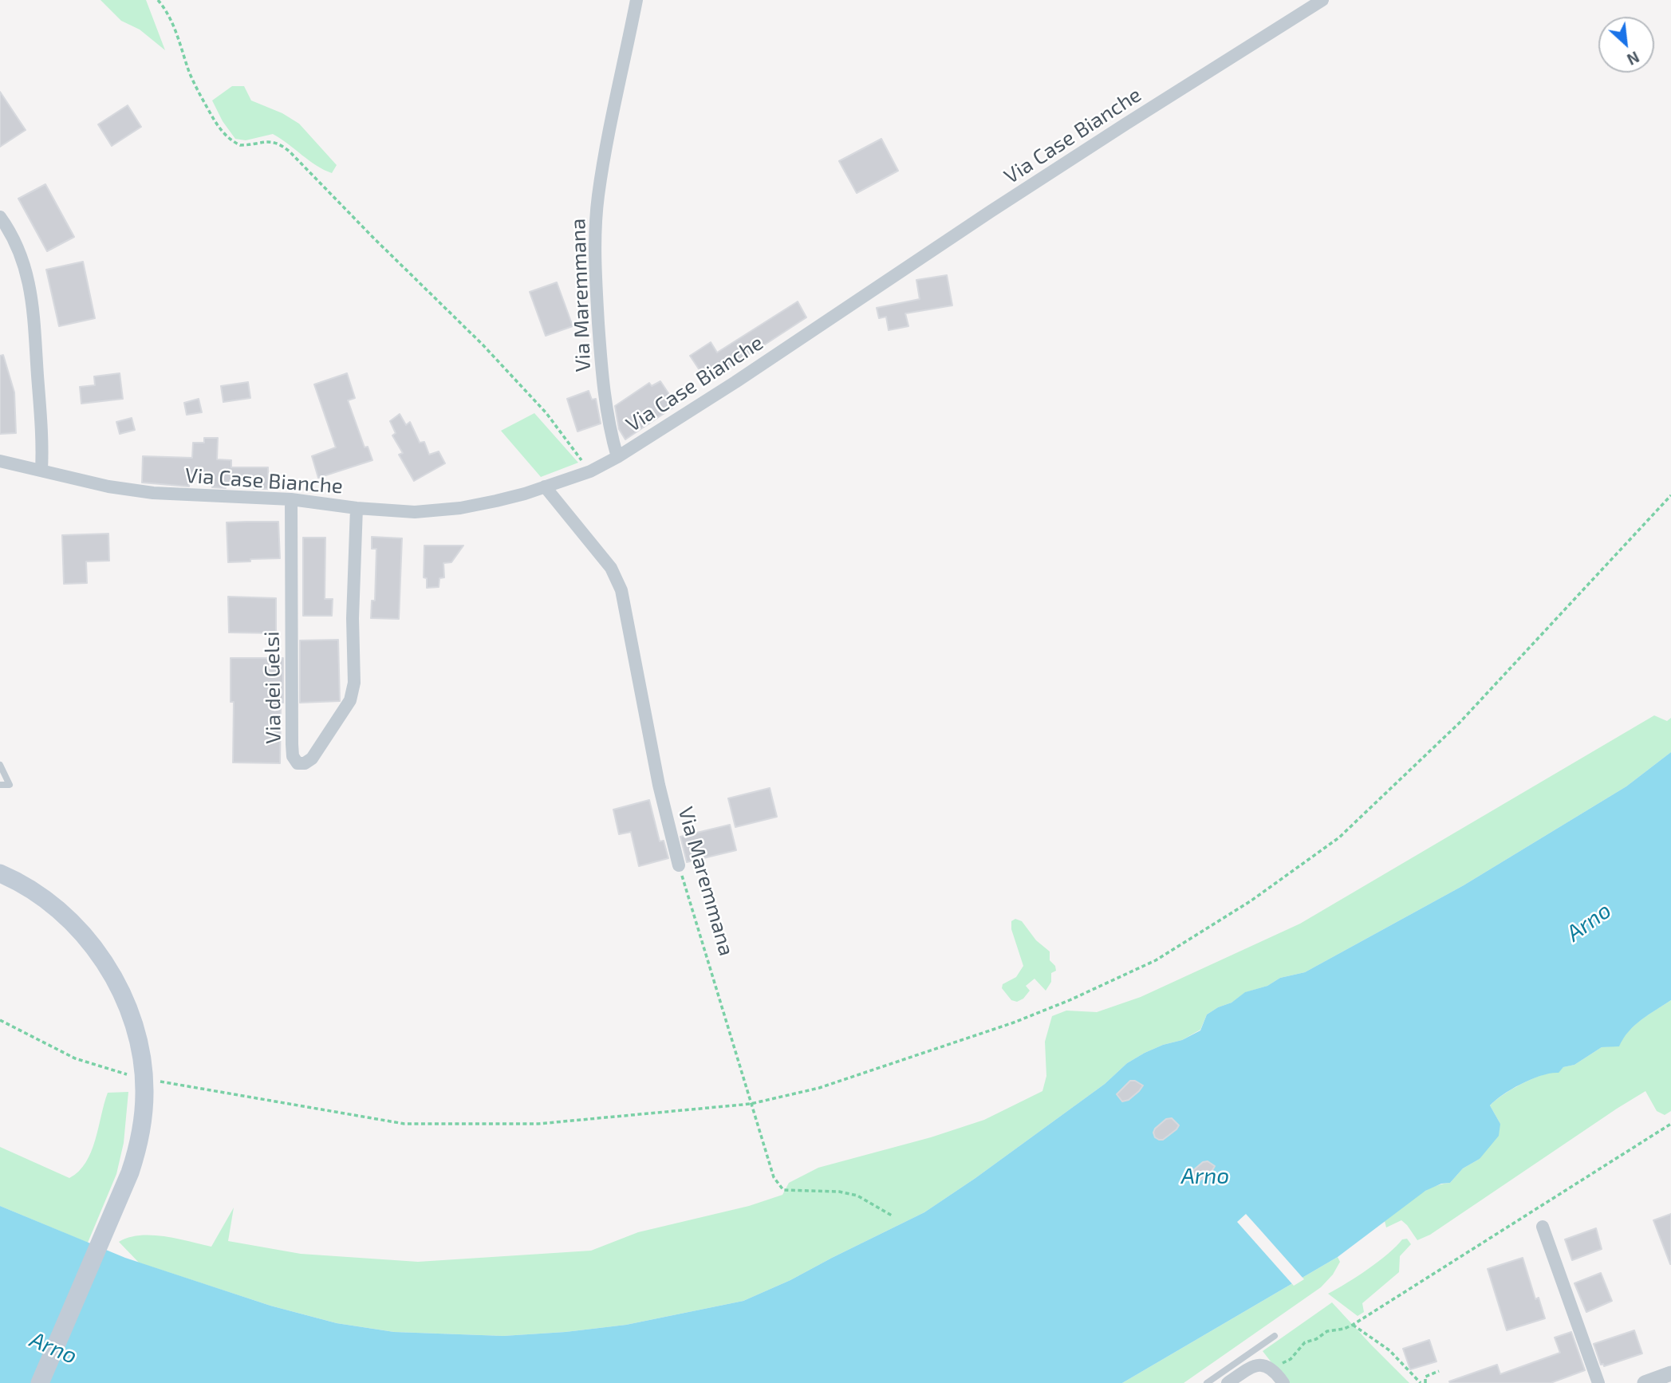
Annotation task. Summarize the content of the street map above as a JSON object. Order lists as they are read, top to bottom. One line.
{"streets":{"street":["Via Case Bianche","Via Maremmana","Via dei Gelsi"]},"crossings":[["Via Case Bianche","Via Maremmana"],["Via Case Bianche","Via dei Gelsi"]],"water":["Arno"],"north":"bottom right"}
